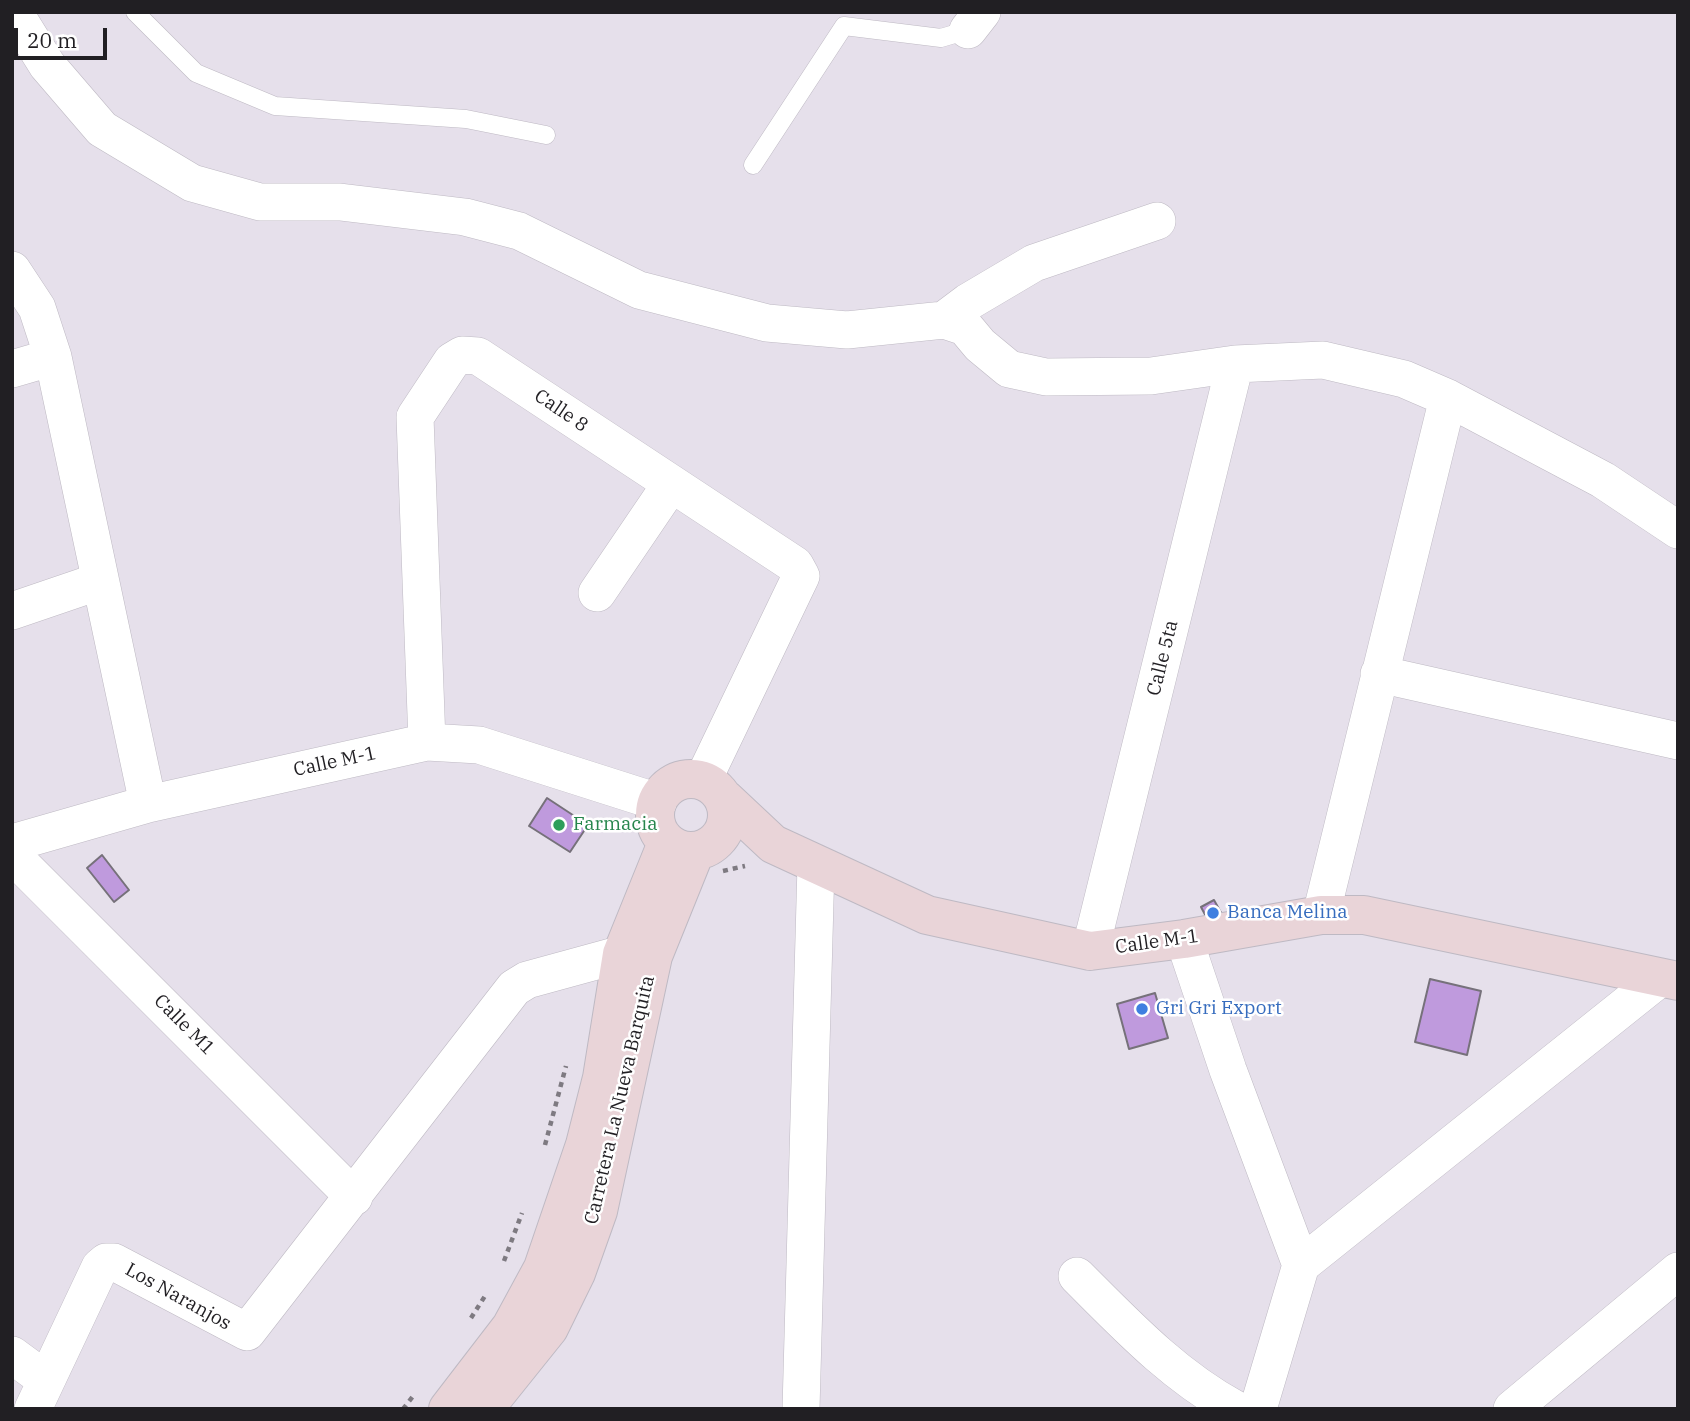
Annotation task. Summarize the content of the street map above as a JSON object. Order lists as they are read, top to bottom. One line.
{"streets":{"street":["Calle 8","Calle 5ta","Calle M-1","Calle M1","Carretera La Nueva Barquita","Los Naranjos"]},"crossings":[["Calle 8","Calle M-1"],["Calle 8","Carretera La Nueva Barquita"],["Calle 5ta","Calle M-1"],["Calle M-1","Carretera La Nueva Barquita"],["Calle M1","Los Naranjos"]],"places":["Farmacia","Banca Melina","Gri Gri Export"],"scale_bar":"20 m"}
